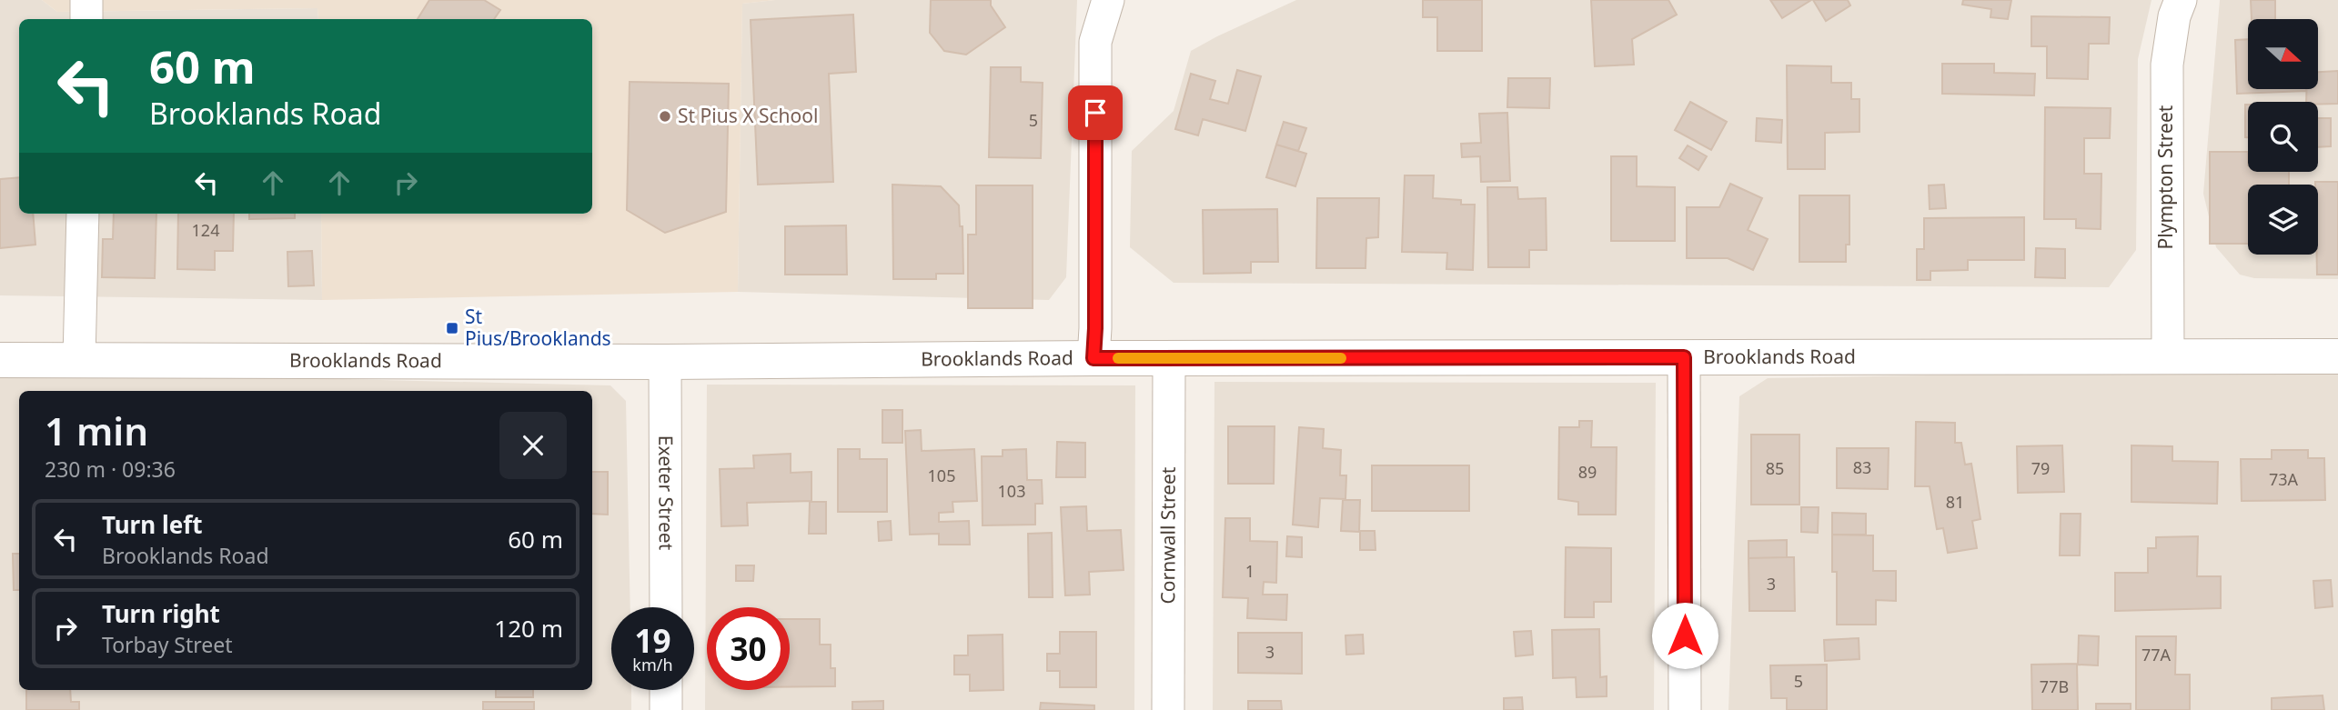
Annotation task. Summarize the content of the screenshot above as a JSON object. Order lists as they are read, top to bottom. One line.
{"streets":{"street":["Plympton Street","Brooklands Road","Exeter Street","Cornwall Street"]},"crossings":[["Plympton Street","Brooklands Road"],["Brooklands Road","Exeter Street"],["Brooklands Road","Cornwall Street"]],"places":{"other":["St Pius X School"],"transit":["St Pius/Brooklands"]},"house_numbers":["5","124","83","85","79","89","105","73A","103","81","1","3","3","77A","5","77B"],"north":"right","page":{"turn":["60 m","Brooklands Road"],"heading":["1 min","230 m · 09:36"],"list":[{"name":"Turn left","note":"Brooklands Road","value":"60 m"},{"name":"Turn right","note":"Torbay Street","value":"120 m"}],"speed":"19 km/h","limit":"30"}}
